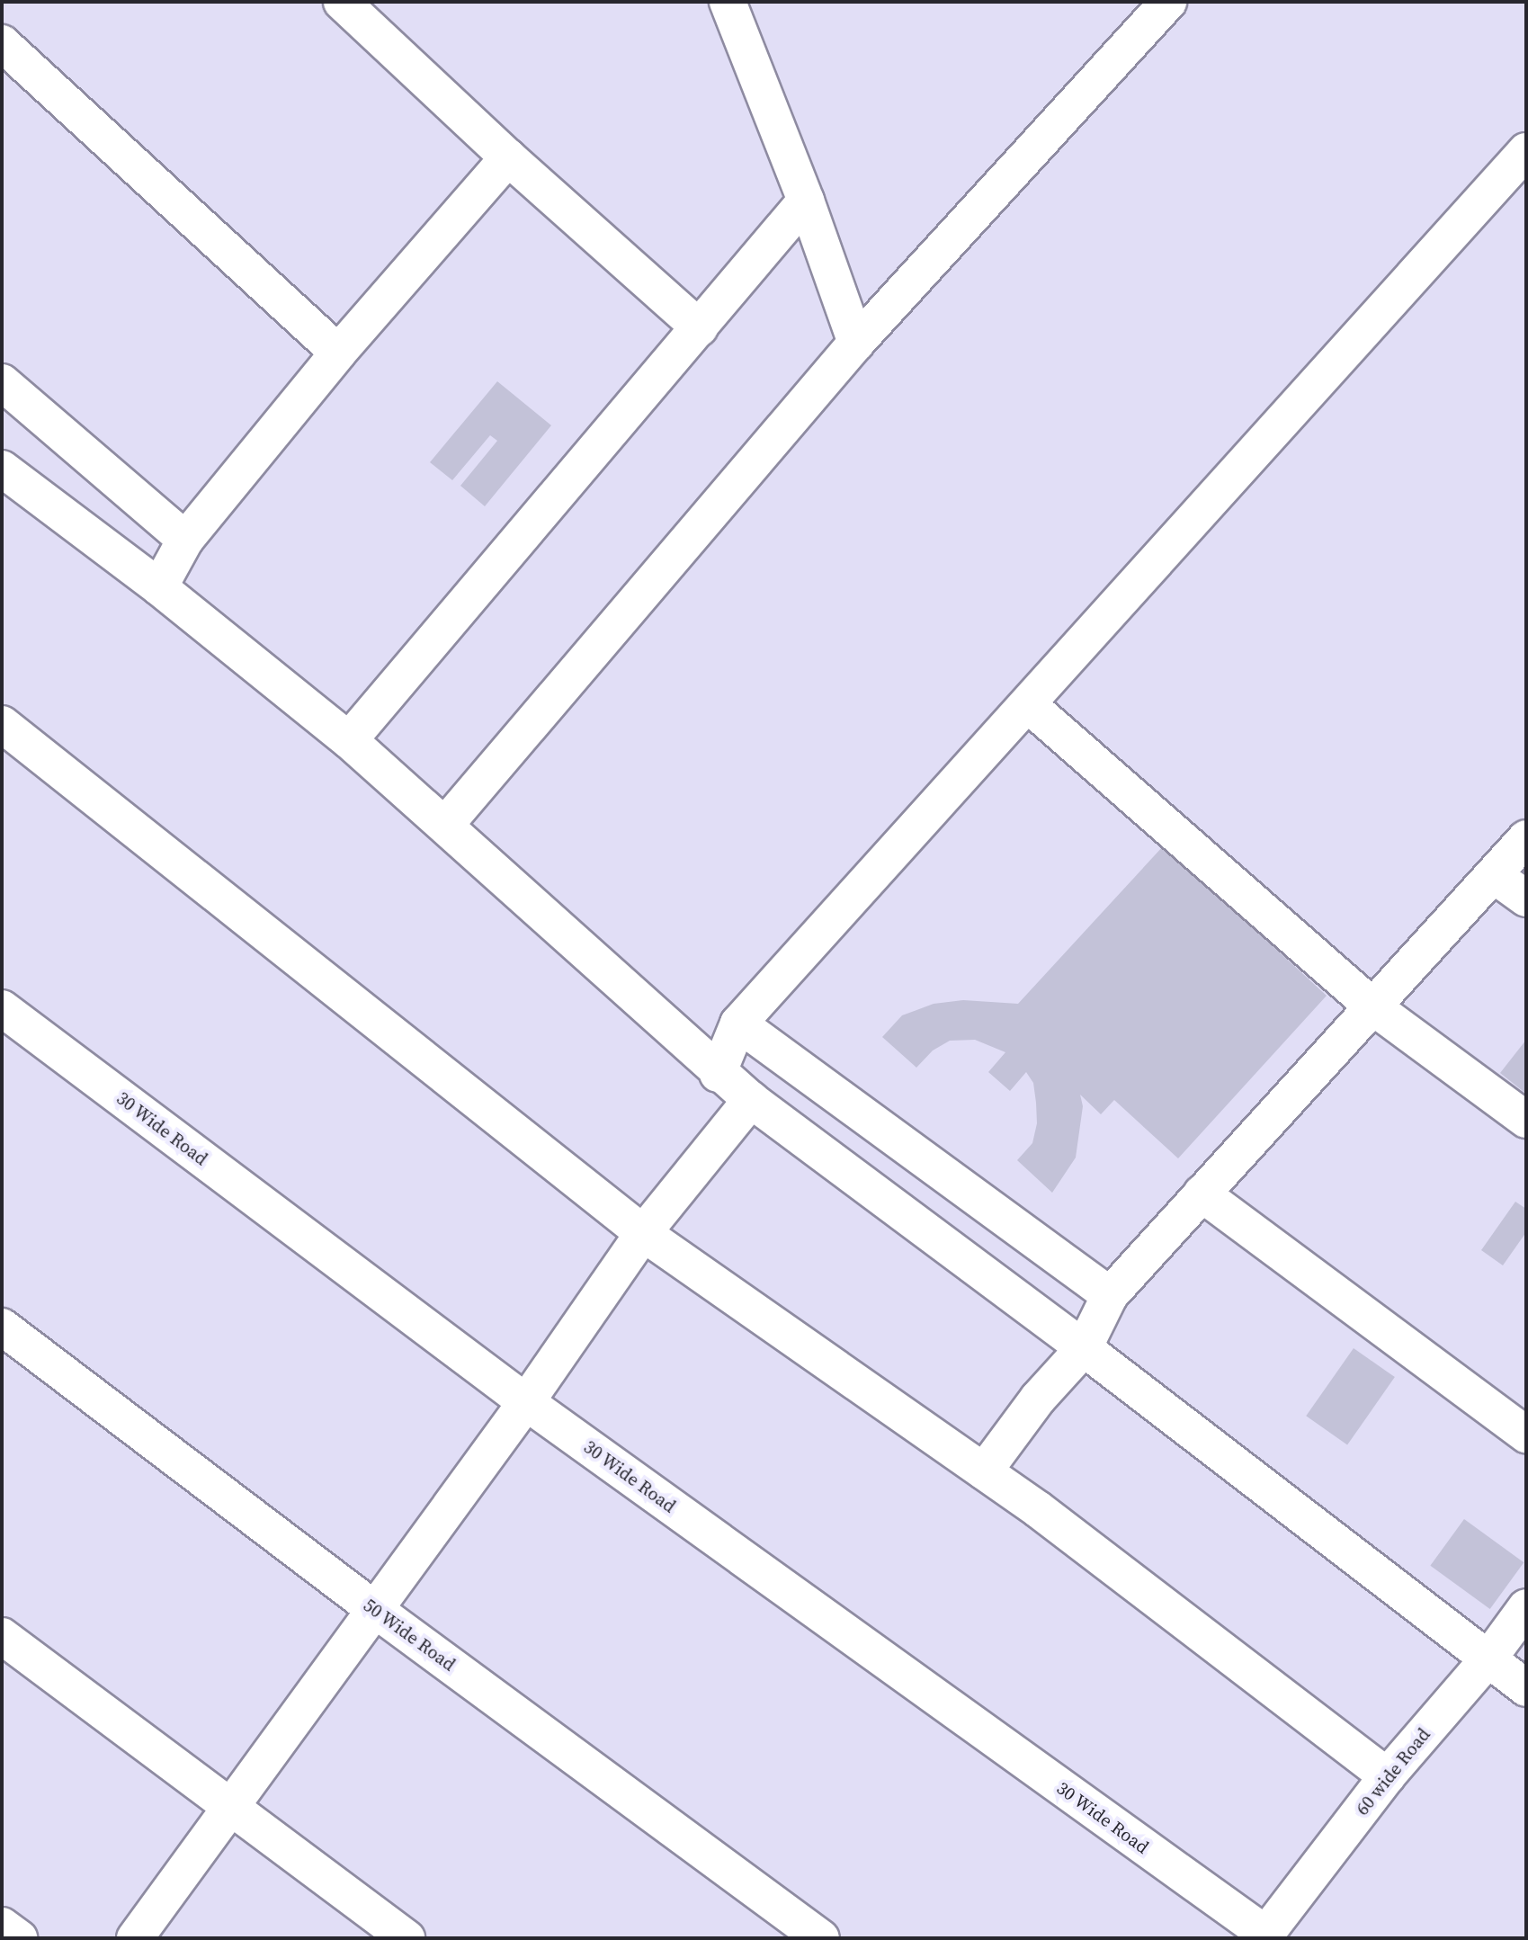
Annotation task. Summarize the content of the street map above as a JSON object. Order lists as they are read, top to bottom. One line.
{"streets":{"street":["30 Wide Road","50 Wide Road","60 wide Road"]},"crossings":[["30 Wide Road","60 wide Road"]]}
